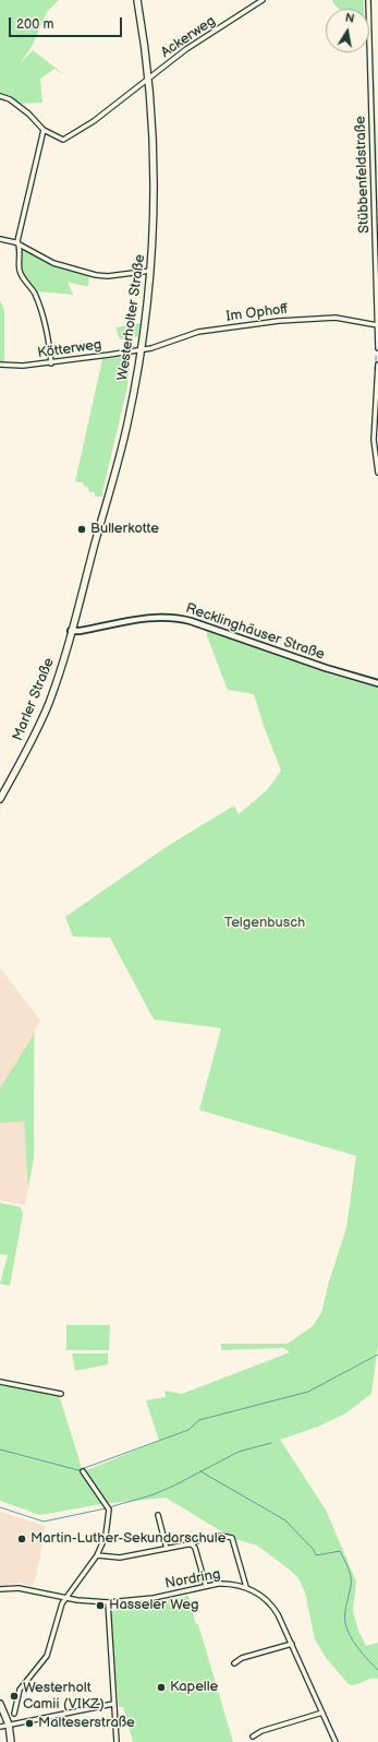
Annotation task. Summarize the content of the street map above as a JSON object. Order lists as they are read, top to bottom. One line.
{"streets":{"main road":["Westerholter Straße","Marler Straße"],"street":["Ackerweg","Stübbenfeldstraße","Im Ophoff","Kötterweg","Recklinghäuser Straße","Nordring"]},"crossings":[["Ackerweg","Westerholter Straße"],["Stübbenfeldstraße","Im Ophoff"],["Im Ophoff","Westerholter Straße"],["Im Ophoff","Kötterweg"],["Westerholter Straße","Kötterweg"],["Westerholter Straße","Recklinghäuser Straße"],["Westerholter Straße","Marler Straße"],["Recklinghäuser Straße","Marler Straße"]],"parks":["Telgenbusch"],"places":["Bullerkotte","Martin-Luther-Sekundarschule","Hasseler Weg","Kapelle","Westerholt Camii (VIKZ)","Malteserstraße"],"scale_bar":"200 m","north":"top"}
